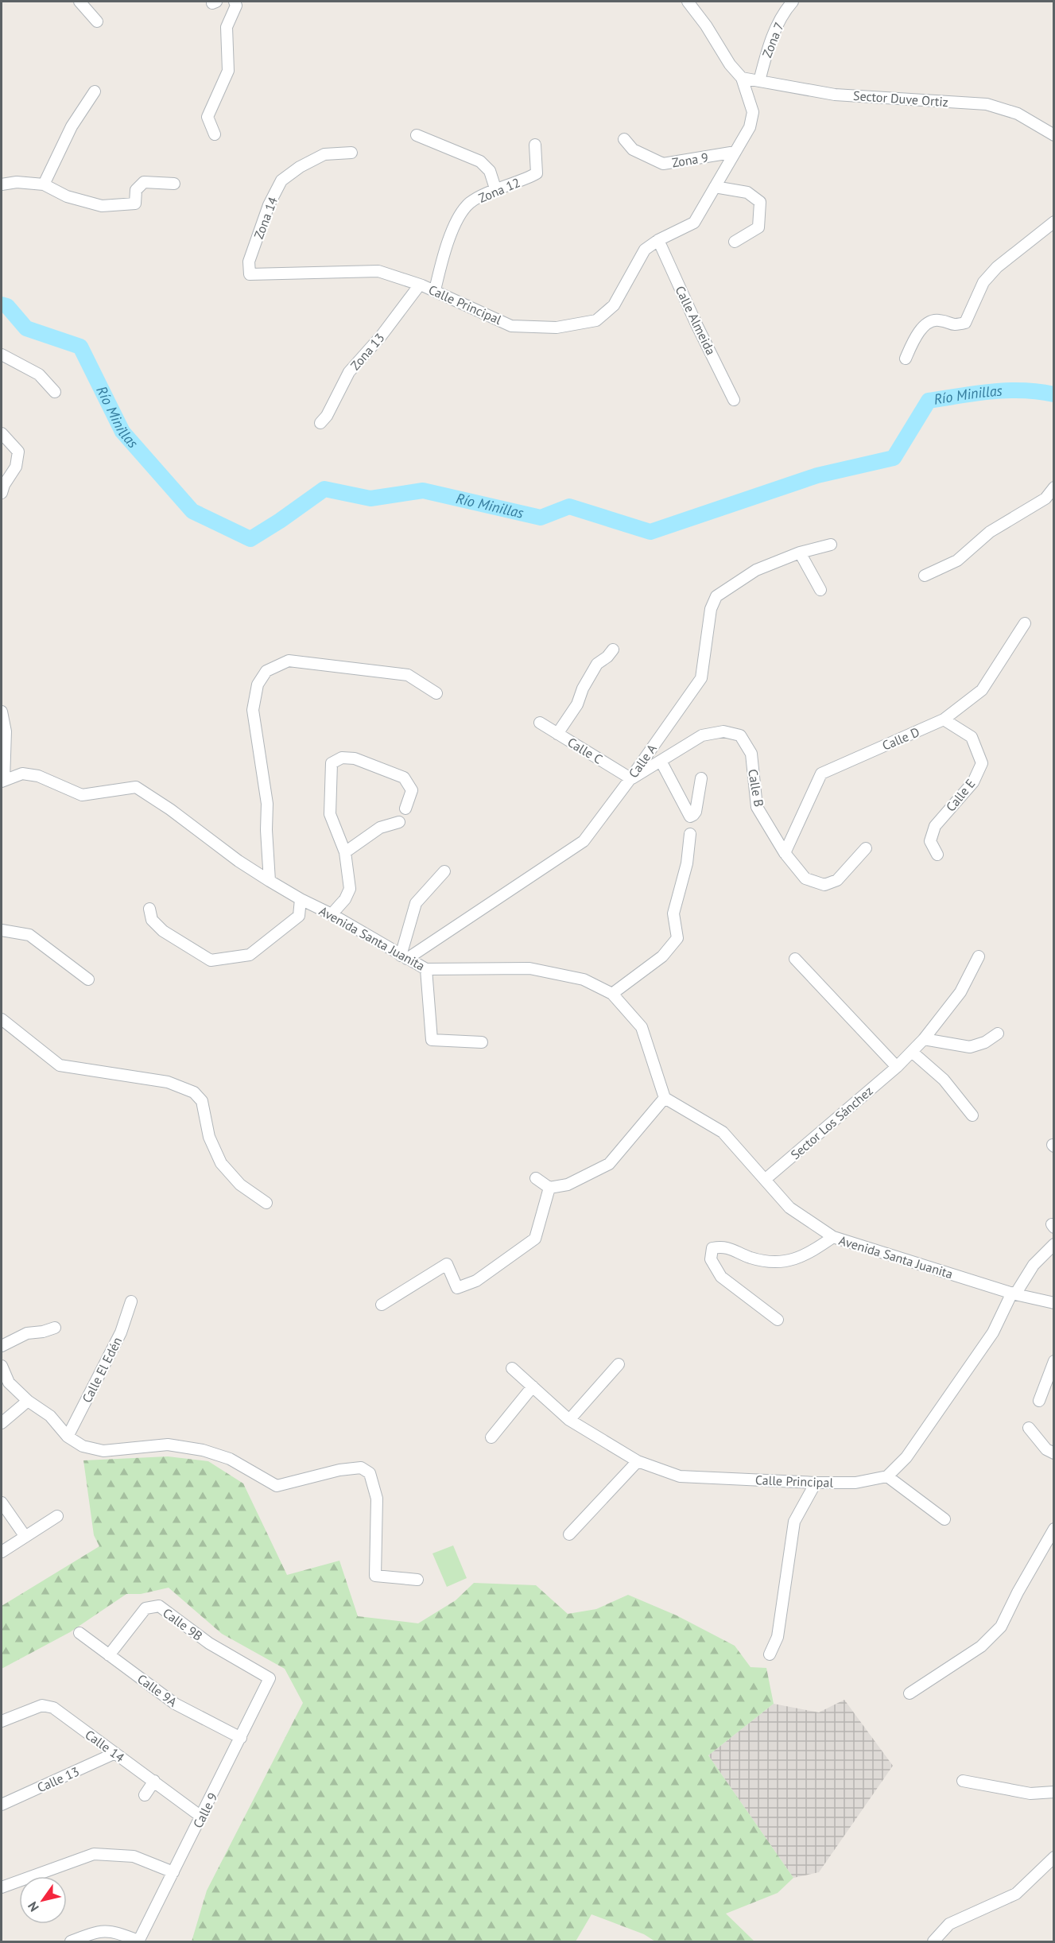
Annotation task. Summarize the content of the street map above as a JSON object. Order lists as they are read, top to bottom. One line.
{"streets":{"street":["Zona 7","Sector Duve Ortiz","Zona 9","Zona 12","Zona 14","Calle Principal","Calle Almeida","Zona 13","Calle D","Calle C","Calle A","Calle B","Calle E","Avenida Santa Juanita","Sector Los Sánchez","Calle El Edén","Calle 9B","Calle 9A","Calle 14","Calle 13","Calle 9"]},"crossings":[["Zona 7","Sector Duve Ortiz"],["Sector Duve Ortiz","Calle Principal"],["Zona 9","Calle Principal"],["Zona 12","Calle Principal"],["Zona 14","Calle Principal"],["Calle Principal","Calle Almeida"],["Calle Principal","Zona 13"],["Calle D","Calle B"],["Calle D","Calle E"],["Calle C","Calle A"],["Calle C","Calle B"],["Calle A","Calle B"],["Calle A","Avenida Santa Juanita"],["Avenida Santa Juanita","Sector Los Sánchez"],["Calle 9B","Calle 9A"],["Calle 9B","Calle 9"],["Calle 9A","Calle 9"],["Calle 14","Calle 13"],["Calle 14","Calle 9"]],"water":["Río Minillas"],"north":"bottom left"}
